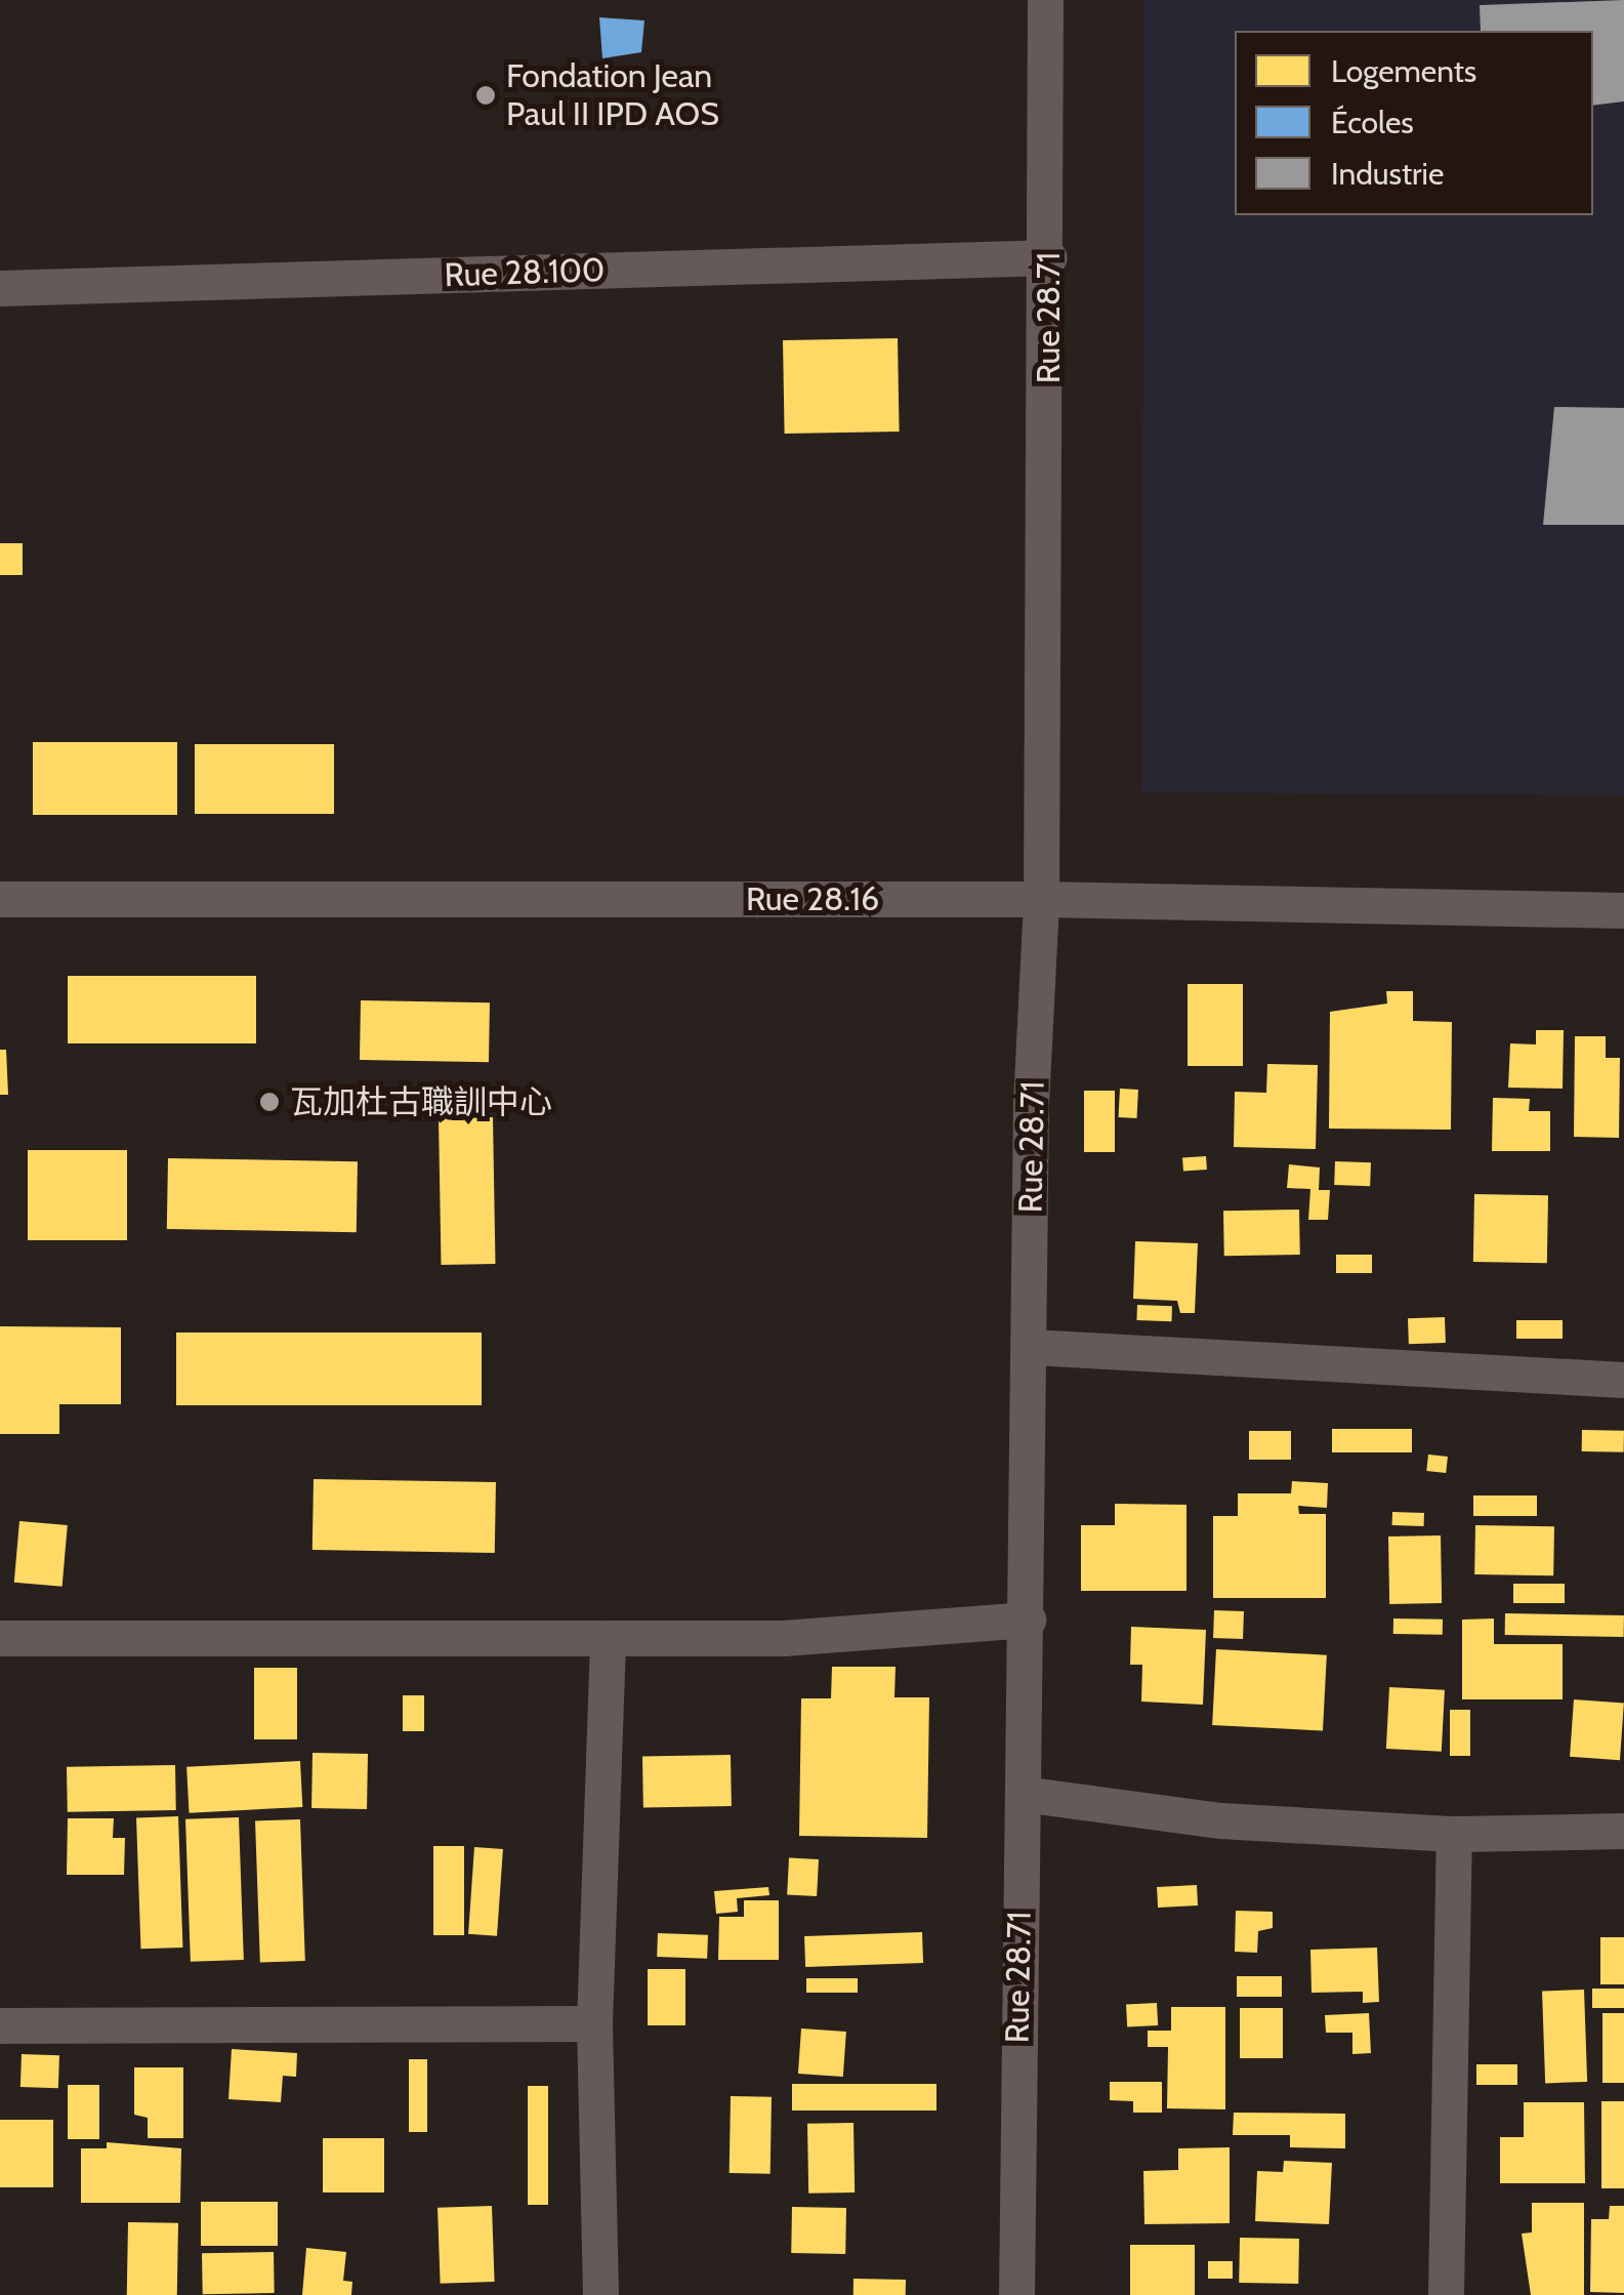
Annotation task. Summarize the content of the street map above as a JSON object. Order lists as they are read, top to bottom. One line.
{"streets":{"street":["Rue 28.100","Rue 28.71","Rue 28.16"]},"crossings":[["Rue 28.100","Rue 28.71"],["Rue 28.71","Rue 28.16"]],"places":["Fondation Jean Paul II IPD AOS","瓦加杜古職訓中心"],"legend":["Logements","Écoles","Industrie"]}
